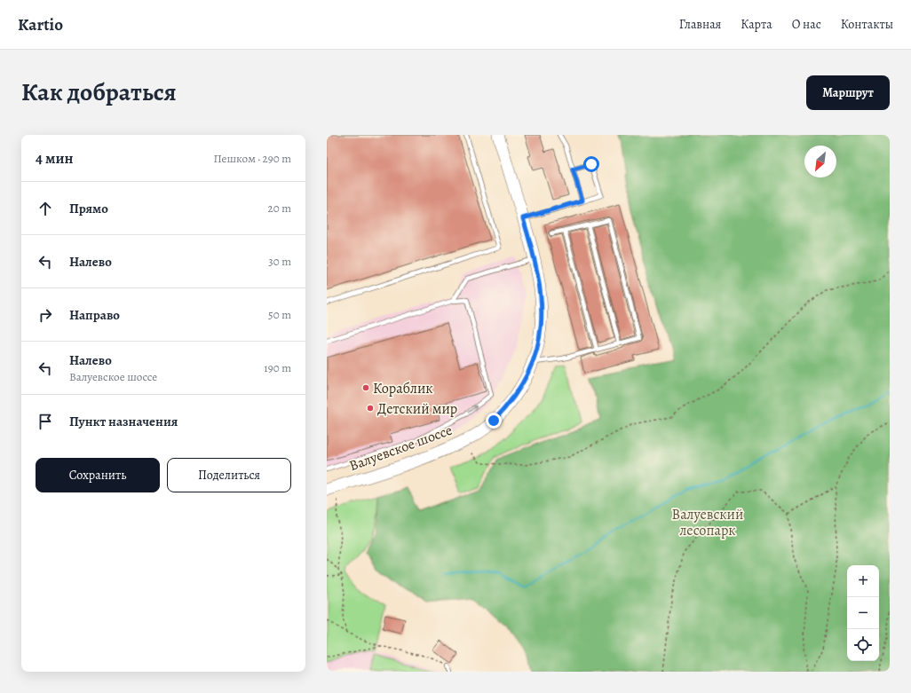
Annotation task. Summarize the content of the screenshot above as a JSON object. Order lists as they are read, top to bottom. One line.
{"streets":{"main road":["Валуевское шоссе"]},"parks":["Валуевский лесопарк"],"places":["Кораблик","Детский мир"],"north":"bottom left","page":{"header":"Kartio","nav":["Главная","Карта","О нас","Контакты"],"title":"Как добраться","buttons":["Маршрут",["Сохранить","Поделиться"]],"heading":["4 мин","Пешком · 290 m"],"list":[["Прямо","20 m"],["Налево","30 m"],["Направо","50 m"],["Налево","Валуевское шоссе","190 m"],"Пункт назначения"],"map_buttons":["+","−"]}}
